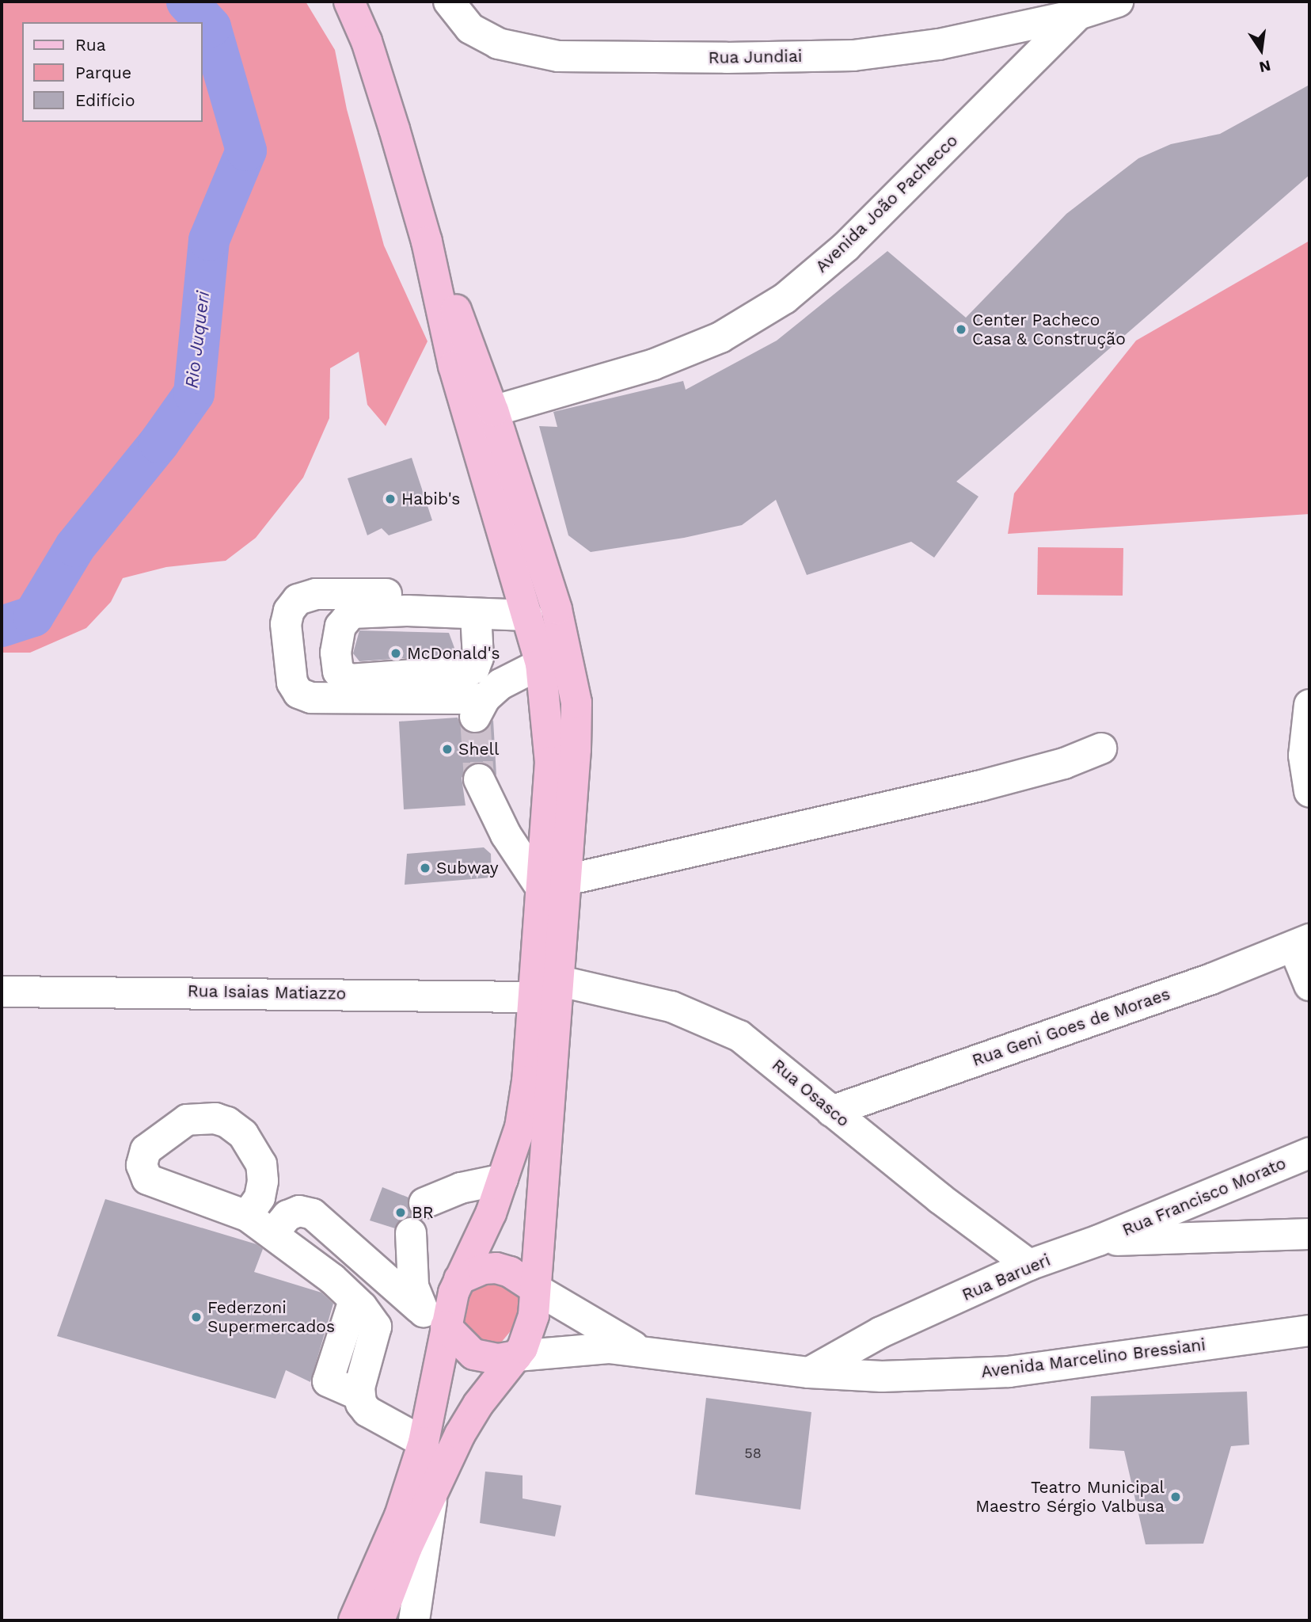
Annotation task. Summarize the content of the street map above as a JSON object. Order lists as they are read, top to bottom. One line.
{"streets":{"street":["Rua Jundiai","Avenida João Pachecco","Rua Isaias Matiazzo","Rua Geni Goes de Moraes","Rua Osasco","Rua Francisco Morato","Rua Barueri","Avenida Marcelino Bressiani"]},"crossings":[["Rua Jundiai","Avenida João Pachecco"],["Rua Geni Goes de Moraes","Rua Osasco"],["Rua Osasco","Rua Barueri"],["Rua Francisco Morato","Rua Barueri"],["Rua Barueri","Avenida Marcelino Bressiani"]],"water":["Rio Juqueri"],"places":["Center Pacheco Casa & Construção","Habib's","McDonald's","Shell","Subway","BR","Federzoni Supermercados","Teatro Municipal Maestro Sérgio Valbusa"],"house_numbers":["58"],"legend":["Rua","Parque","Edifício"],"north":"bottom"}
